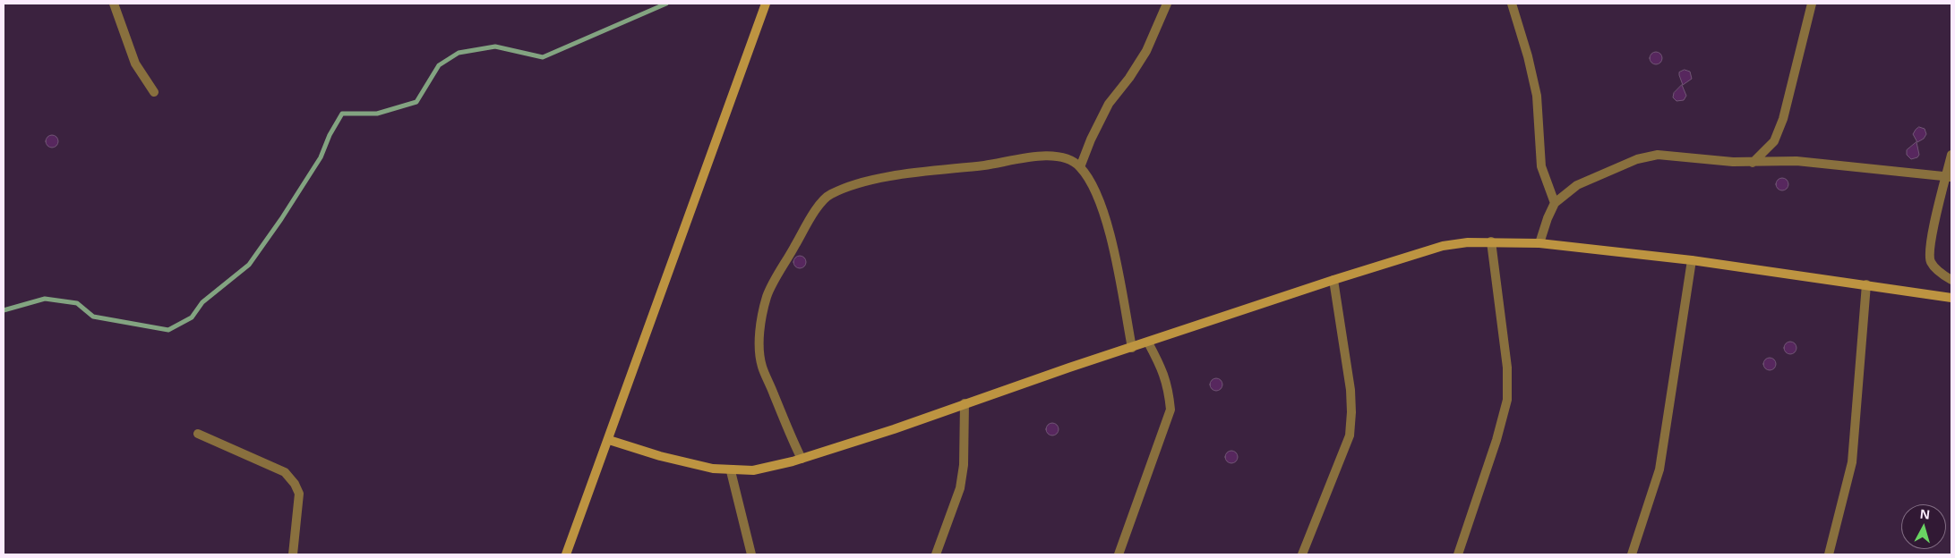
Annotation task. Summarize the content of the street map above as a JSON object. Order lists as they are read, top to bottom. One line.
{"north":"top"}
